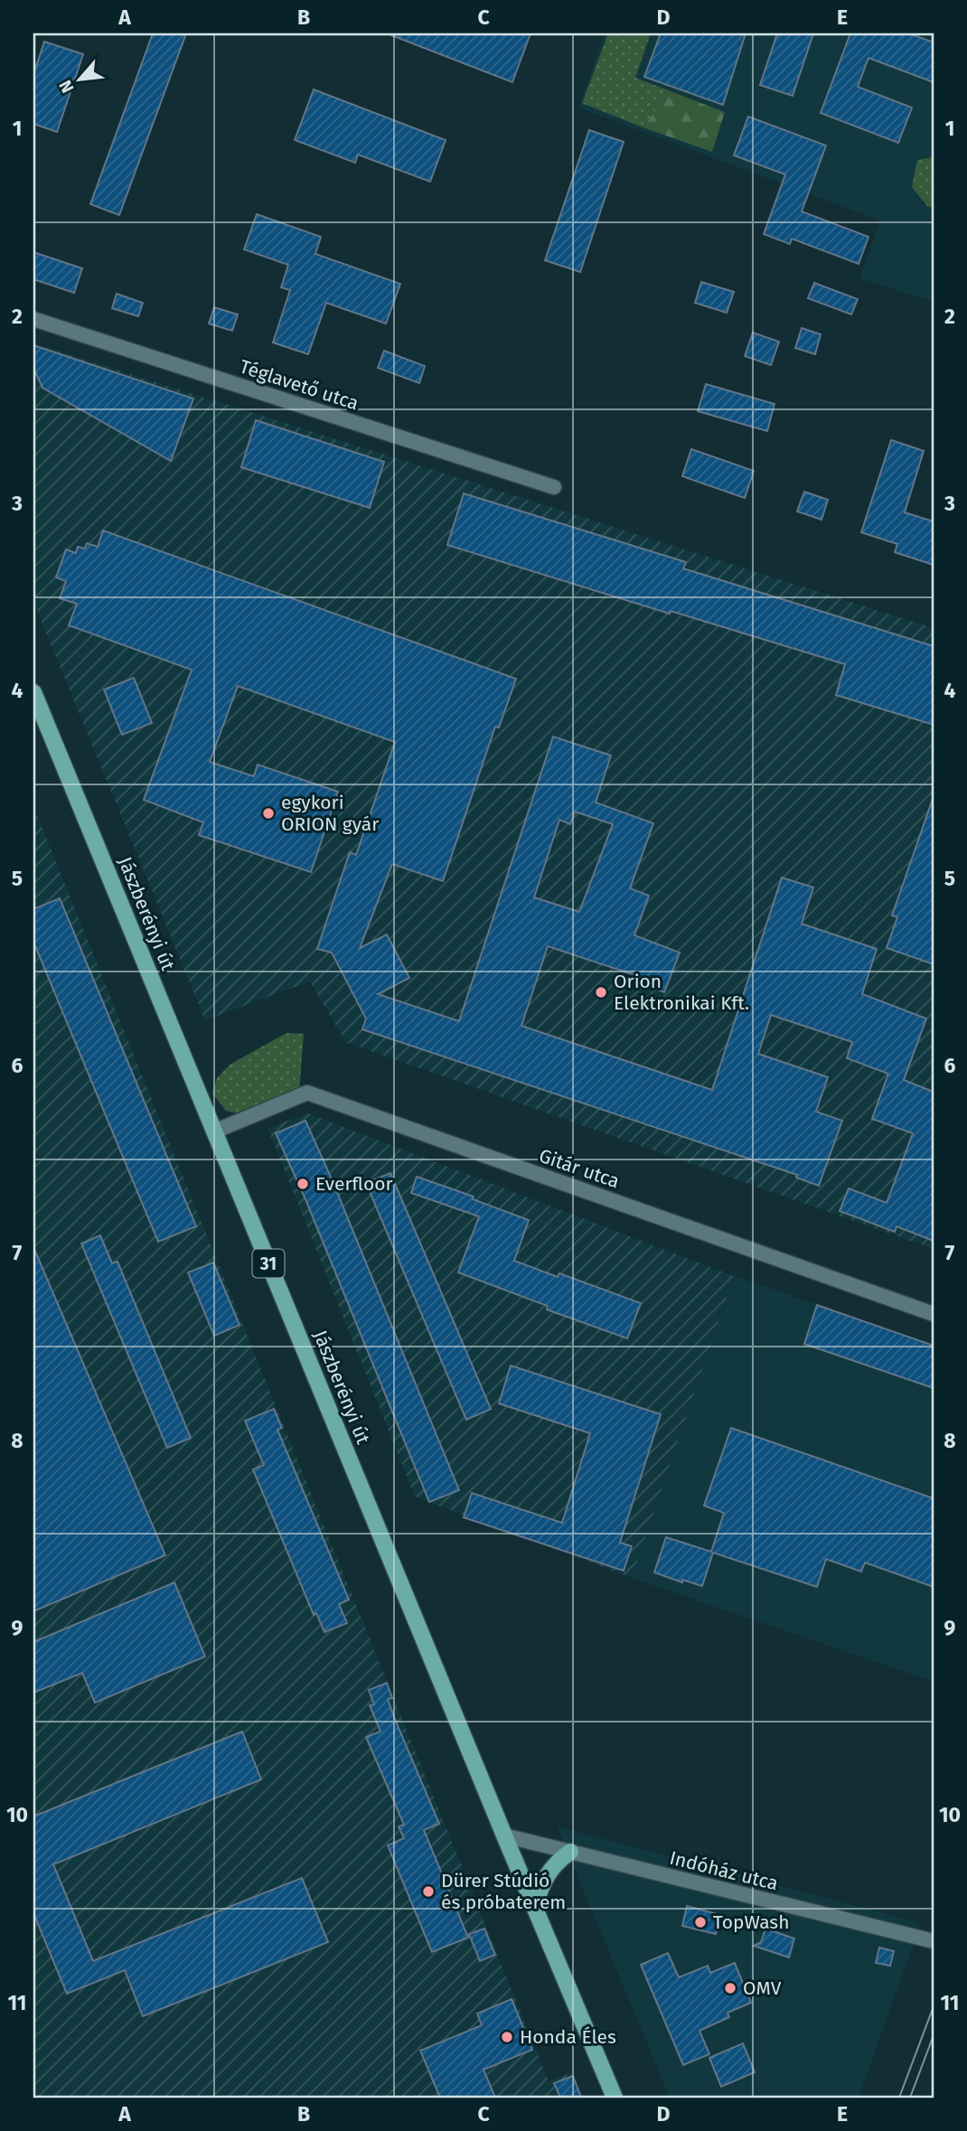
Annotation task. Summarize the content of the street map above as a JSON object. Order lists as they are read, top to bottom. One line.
{"streets":{"main road":["Jászberényi út","31"],"street":["Téglavető utca","Gitár utca","Indóház utca"]},"crossings":[["Jászberényi út","Gitár utca"],["Jászberényi út","Indóház utca"]],"places":["egykori ORION gyár","Orion Elektronikai Kft.","Everfloor","Dürer Stúdió és próbaterem","TopWash","OMV","Honda Éles"],"north":"bottom left","grid":{"columns":["A","B","C","D","E"],"rows":["1","2","3","4","5","6","7","8","9","10","11"]}}
